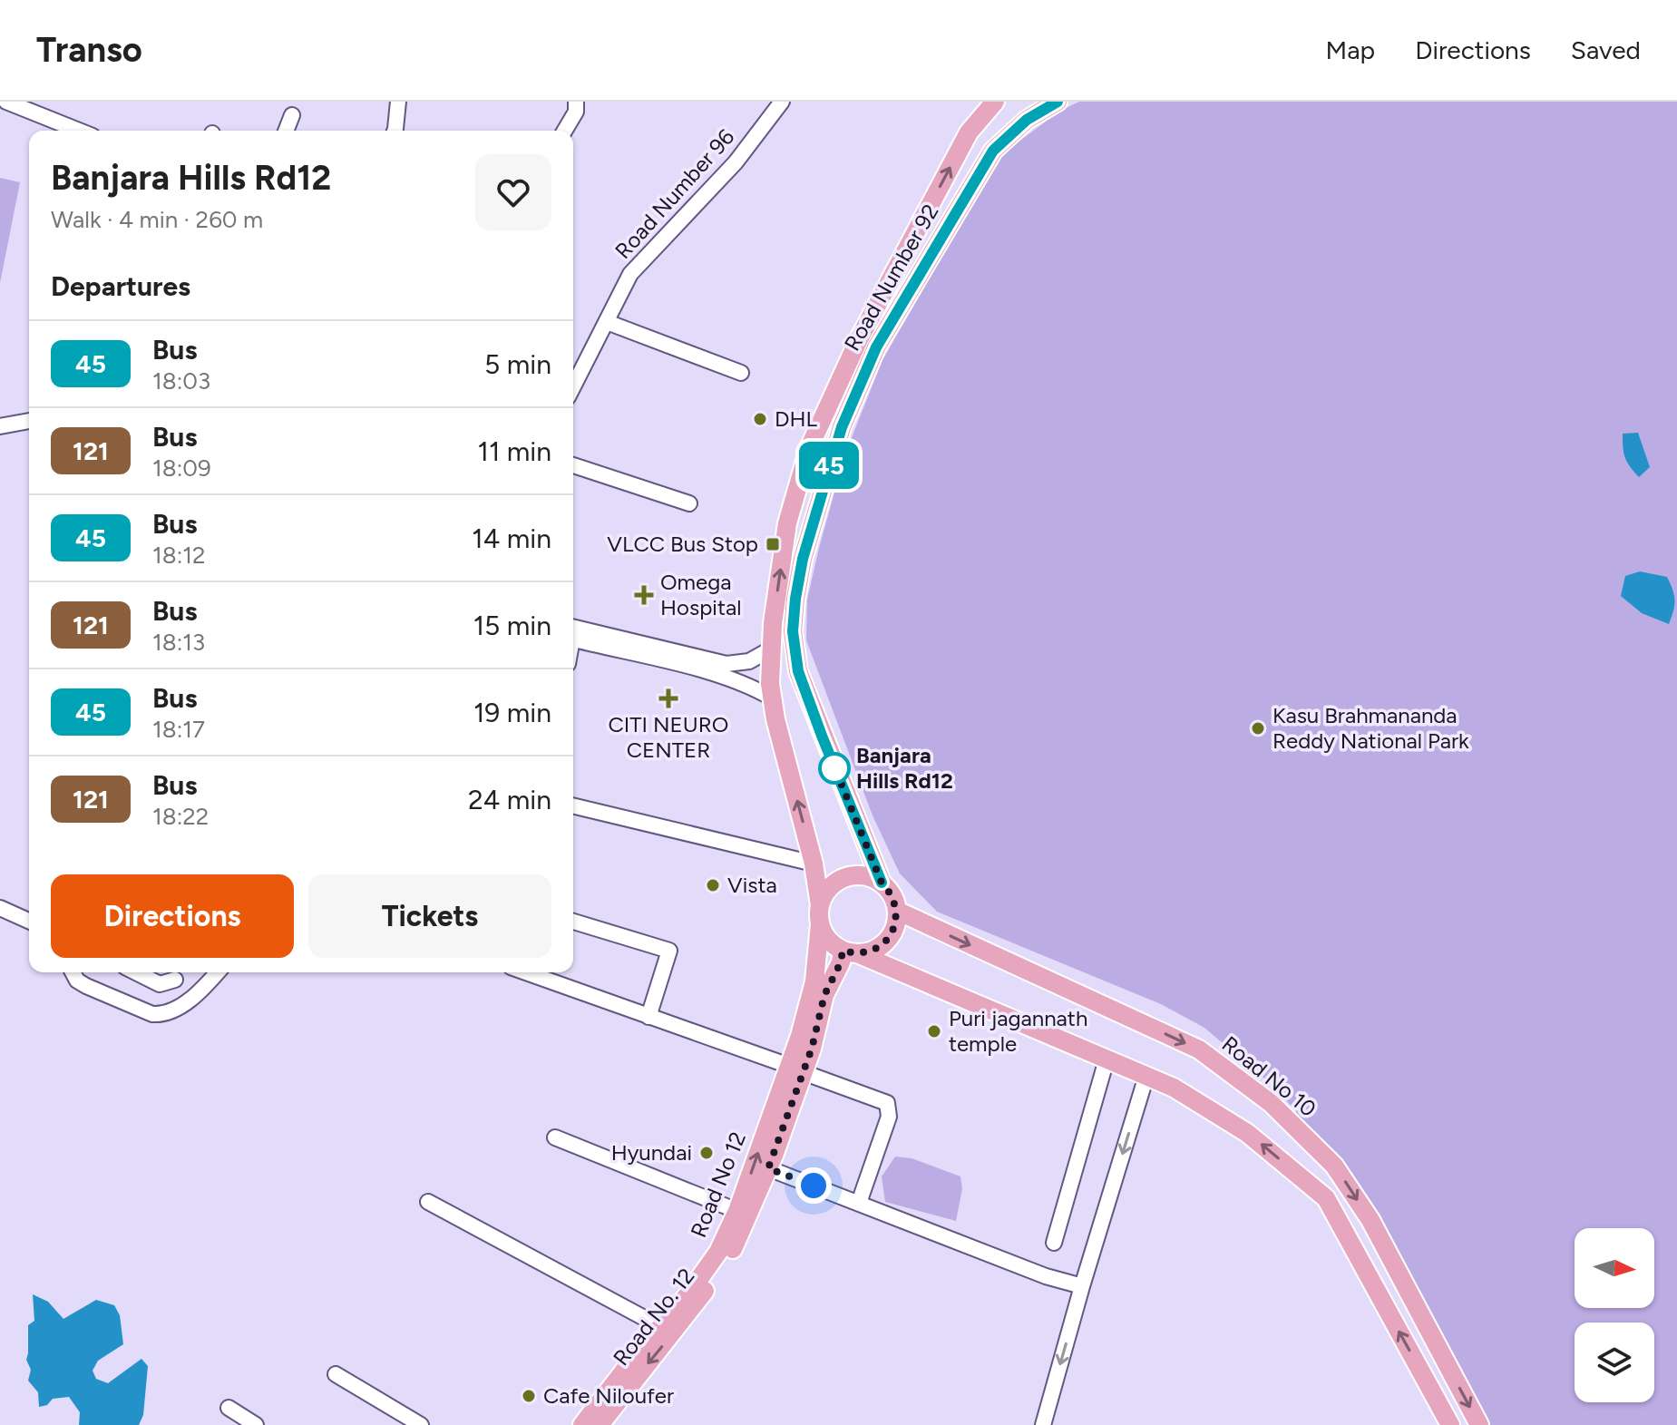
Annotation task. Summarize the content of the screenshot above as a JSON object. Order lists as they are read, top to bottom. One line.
{"streets":{"main road":["Road Number 92","Road No 10","Road No 12","Road No. 12"],"street":["Road Number 96"]},"crossings":[["Road Number 92","Road No 10"],["Road Number 92","Road No 12"],["Road Number 92","Road No. 12"],["Road No 10","Road No 12"],["Road No 10","Road No. 12"],["Road No 12","Road No. 12"]],"one_way":["Road No. 12"],"places":{"other":["DHL","Kasu Brahmananda Reddy National Park","Banjara Hills Rd12","Vista","Puri jagannath temple","Hyundai","Cafe Niloufer"],"transit":["VLCC Bus Stop"],"health":["Omega Hospital","CITI NEURO CENTER"]},"lines":["bus line 45"],"north":"right","page":{"header":"Transo","nav":["Map","Directions","Saved"],"on_map":"45","heading":[["Banjara Hills Rd12","Walk · 4 min · 260 m"],"Departures"],"list":[{"mark":"45","name":"Bus","note":"18:03","value":"5 min"},{"mark":"121","name":"Bus","note":"18:09","value":"11 min"},{"mark":"45","name":"Bus","note":"18:12","value":"14 min"},{"mark":"121","name":"Bus","note":"18:13","value":"15 min"},{"mark":"45","name":"Bus","note":"18:17","value":"19 min"},{"mark":"121","name":"Bus","note":"18:22","value":"24 min"}],"buttons":["Directions","Tickets"]}}
